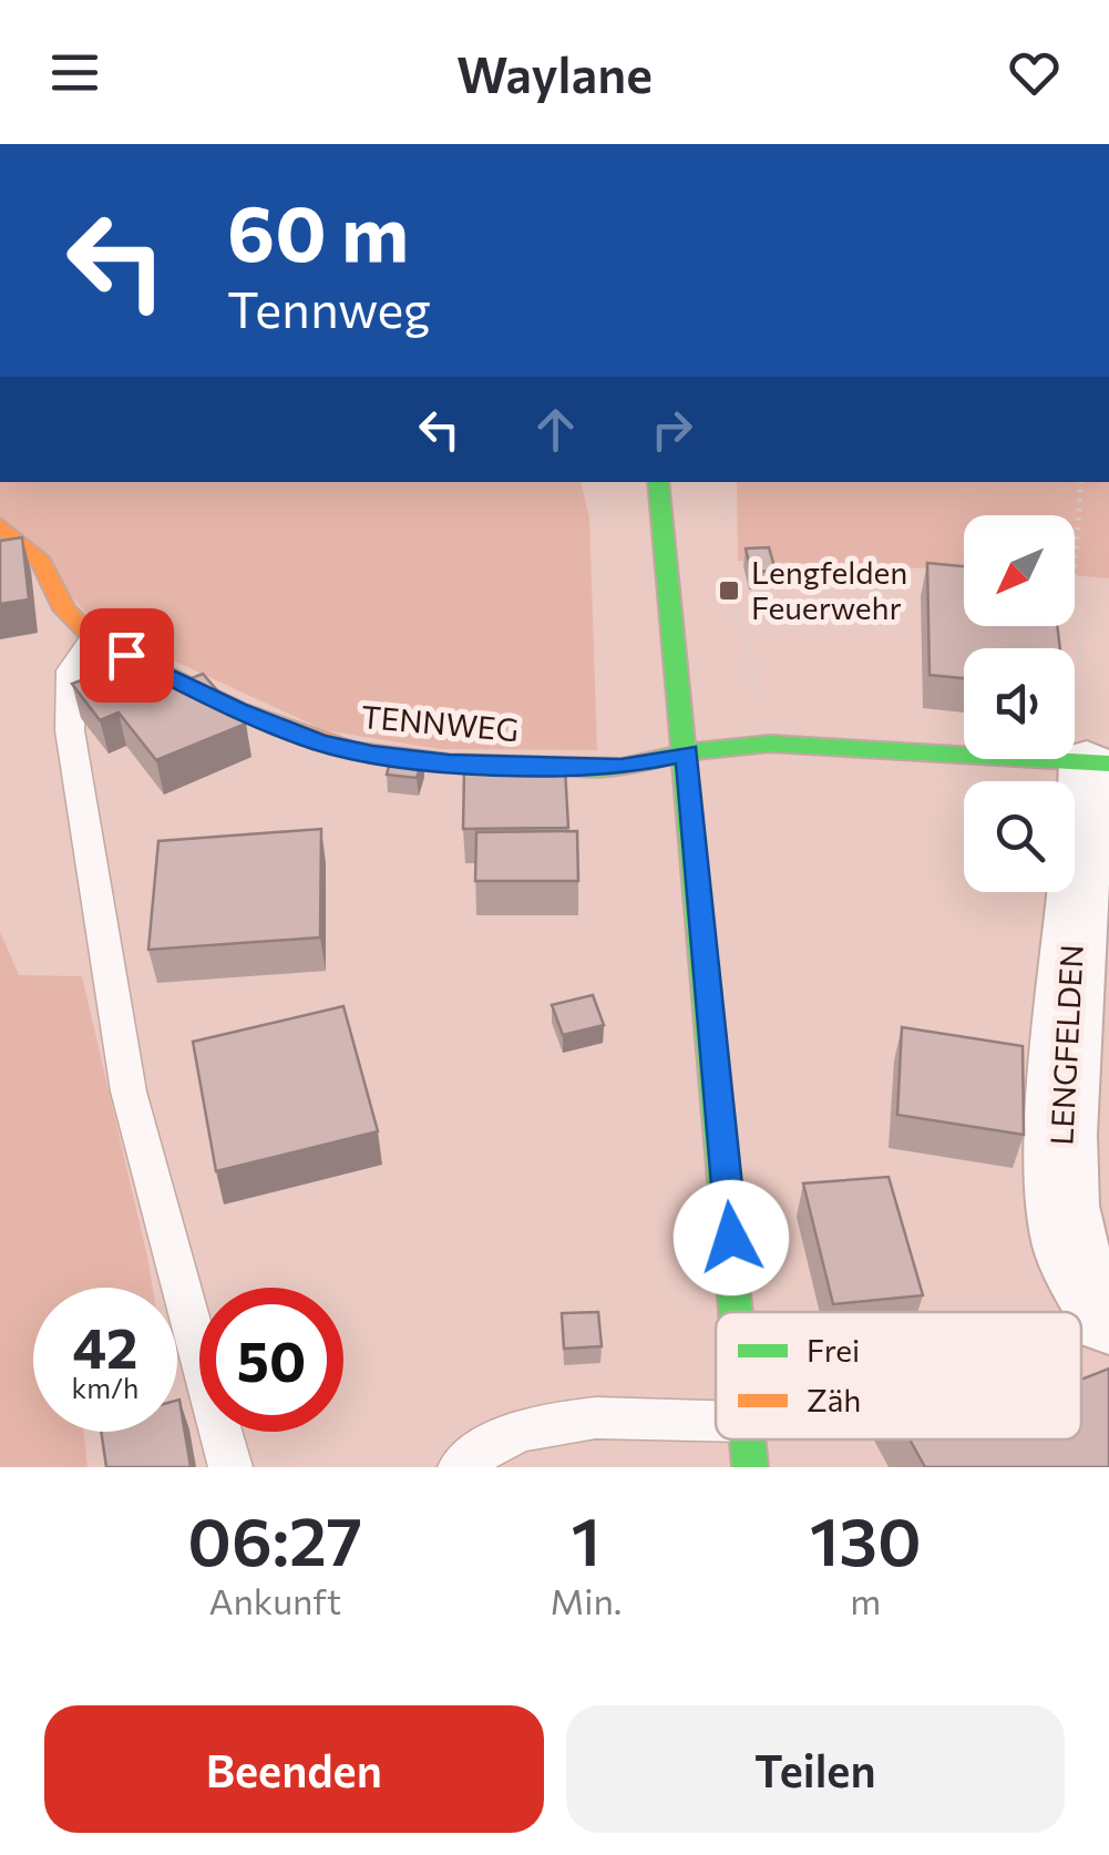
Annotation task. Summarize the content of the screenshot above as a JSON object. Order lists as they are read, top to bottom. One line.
{"streets":{"street":["TENNWEG","LENGFELDEN"]},"places":{"transit":["Lengfelden Feuerwehr"]},"legend":["Frei","Zäh"],"north":"bottom left","page":{"header":"Waylane","turn":["60 m","Tennweg"],"speed":"42 km/h","limit":"50","eta":["06:27","Ankunft","1","Min.","130","m"],"buttons":["Beenden","Teilen"]}}
